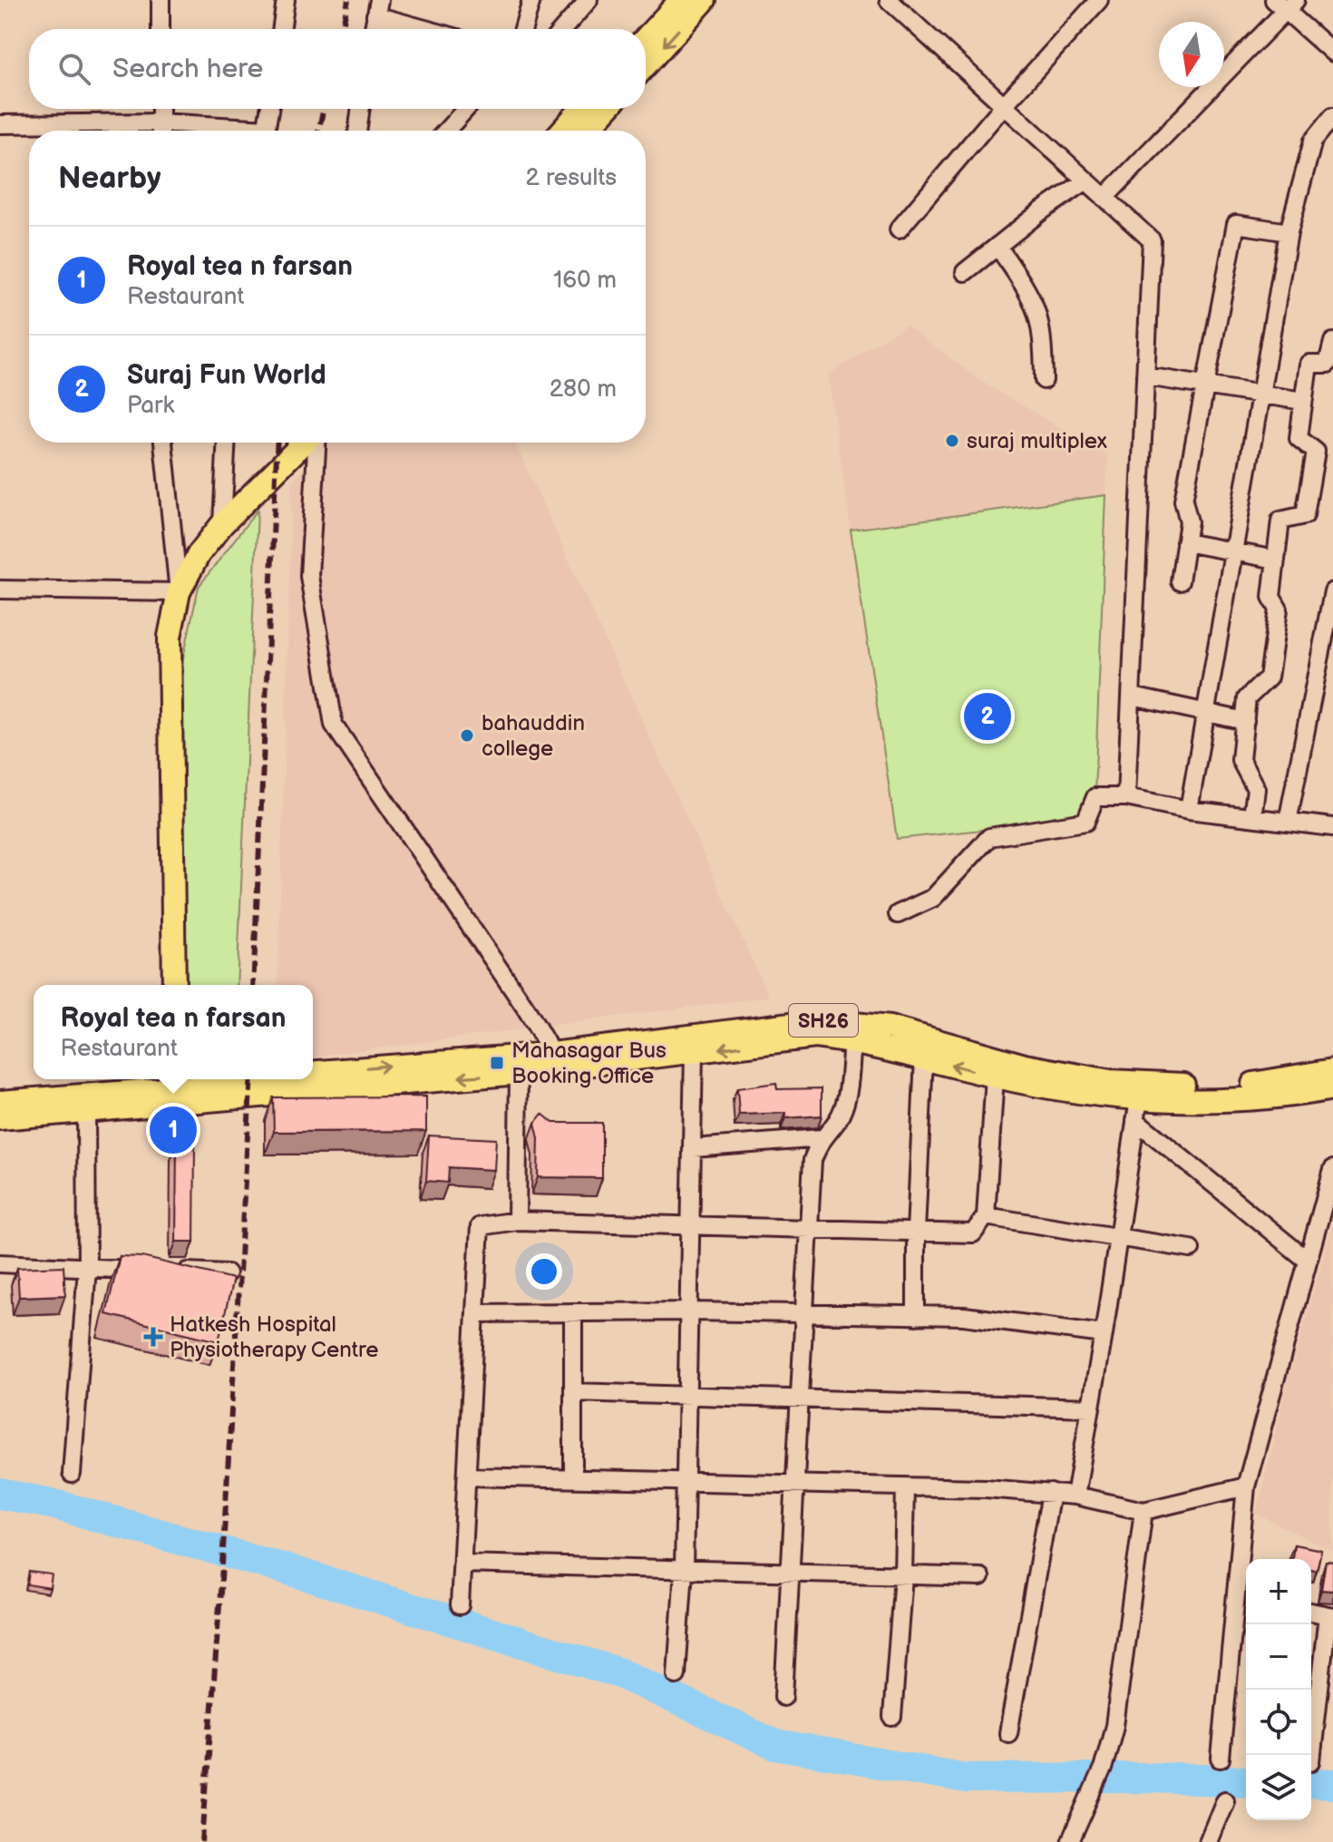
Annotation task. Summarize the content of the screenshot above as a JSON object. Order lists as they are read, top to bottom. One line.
{"streets":{"main road":["SH26"]},"places":{"other":["suraj multiplex","bahauddin college"],"transit":["Mahasagar Bus Booking Office"],"health":["Hatkesh Hospital Physiotherapy Centre"]},"north":"bottom","page":{"search":"Search here","heading":["Nearby","2 results"],"list":[{"mark":"1","name":"Royal tea n farsan","note":"Restaurant","value":"160 m"},{"mark":"2","name":"Suraj Fun World","note":"Park","value":"280 m"}],"pins":["2","1"],"popup":["Royal tea n farsan","Restaurant"],"map_buttons":["+","−"]}}
